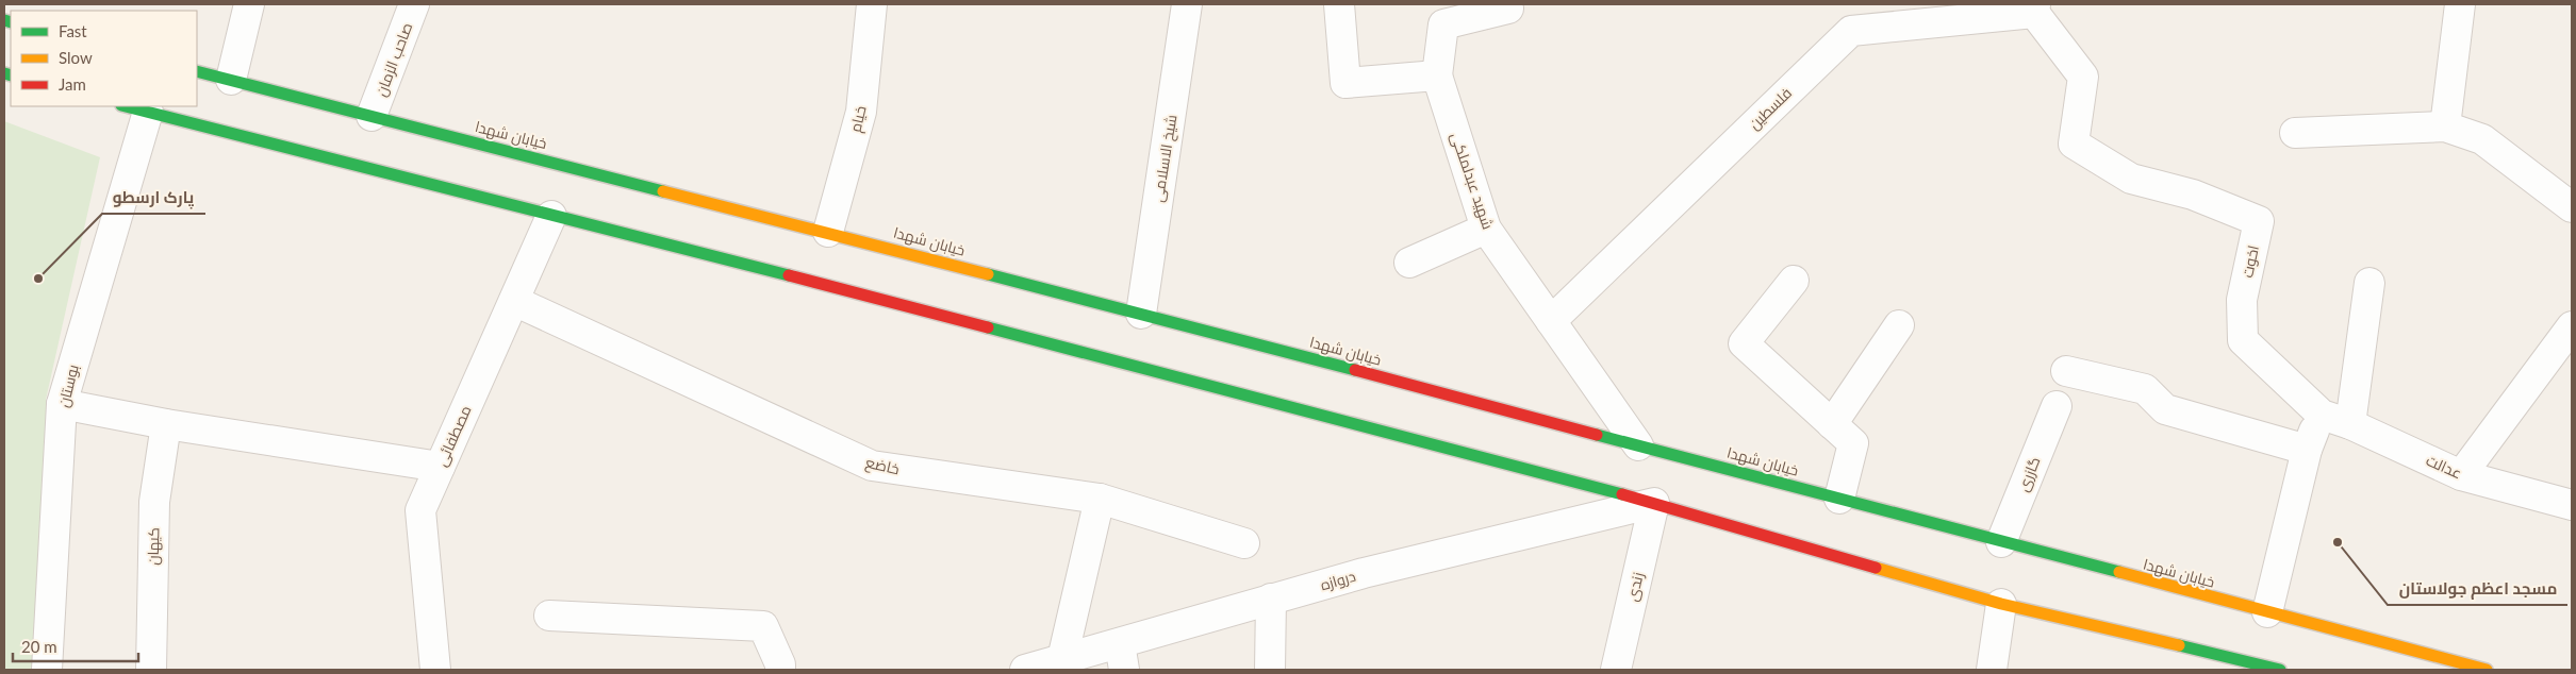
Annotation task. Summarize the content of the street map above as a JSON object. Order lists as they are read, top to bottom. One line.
{"streets":{"main road":["خیابان شهدا"],"street":["صاحب الزمان","فلسطین","خیام","شیخ الاسلامی","شهید عبدلملکی","اخوت","بوستان","مصطفائی","خاضع","عدالت","گازری","کیهان","دروازه","زندی"]},"crossings":[["صاحب الزمان","خیابان شهدا"],["فلسطین","شهید عبدلملکی"],["فلسطین","اخوت"],["خیام","خیابان شهدا"],["خیابان شهدا","شیخ الاسلامی"],["خیابان شهدا","شهید عبدلملکی"],["خیابان شهدا","گازری"],["اخوت","عدالت"],["مصطفائی","خاضع"],["دروازه","زندی"]],"places":["پارک ارسطو","مسجد اعظم جولاستان"],"legend":["Fast","Slow","Jam"],"scale_bar":"20 m"}
